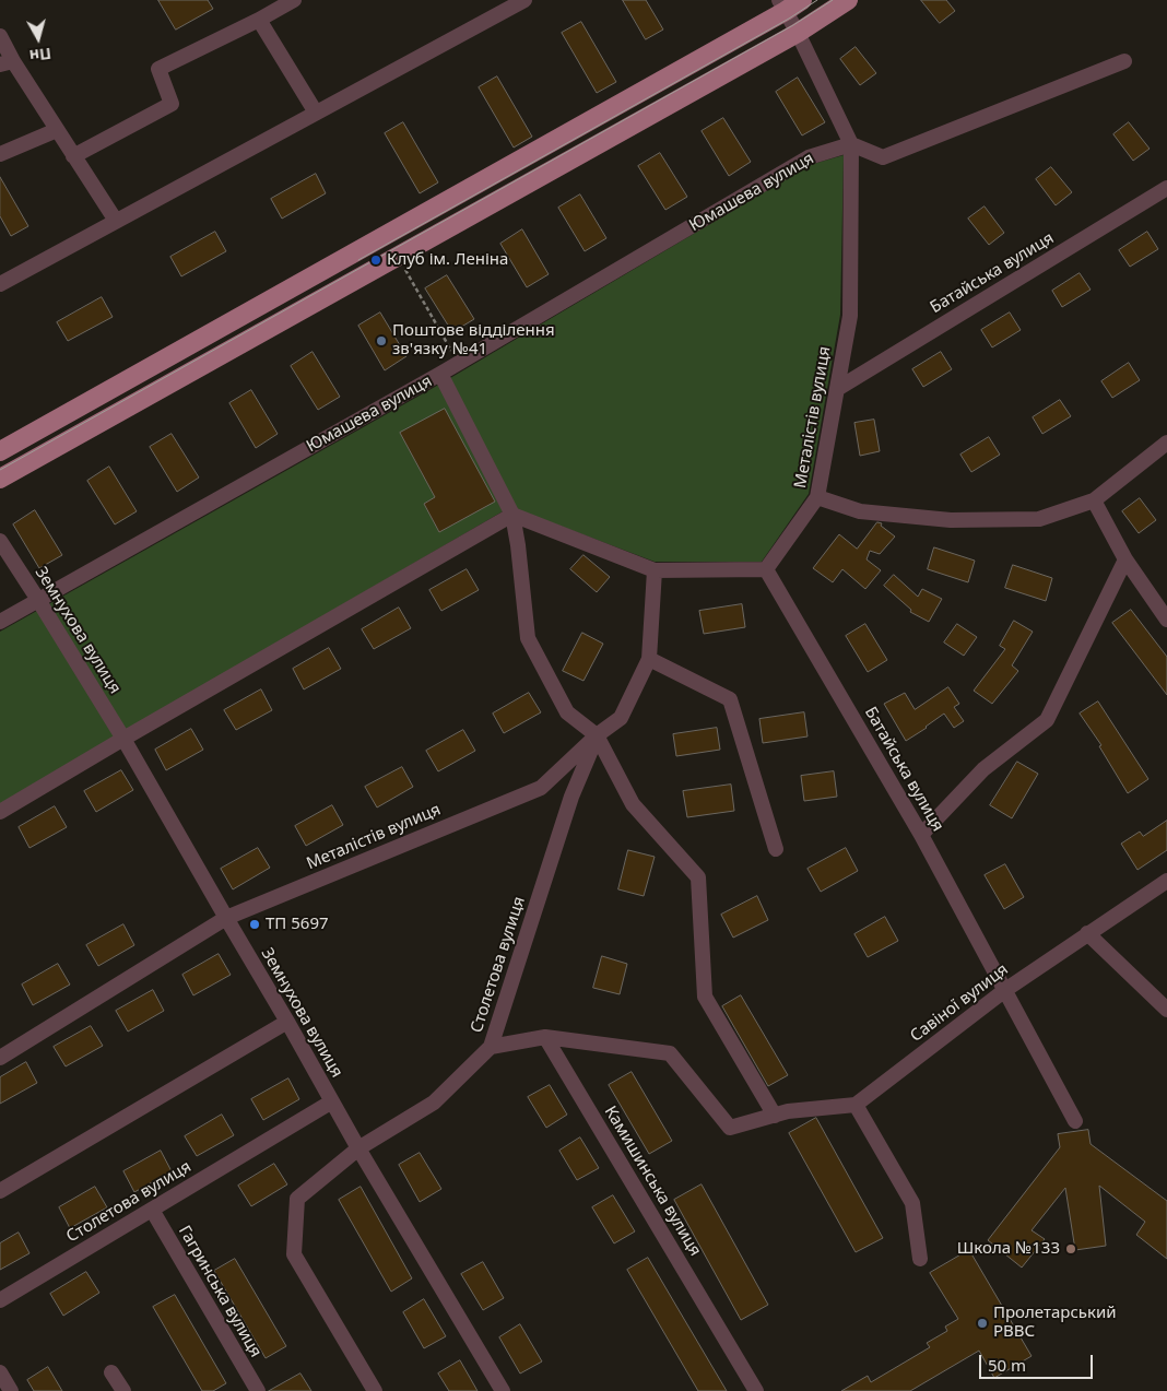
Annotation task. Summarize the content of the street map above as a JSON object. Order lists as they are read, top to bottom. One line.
{"streets":{"street":["Юмашева вулиця","Батайська вулиця","Металістів вулиця","Земнухова вулиця","Столетова вулиця","Савіної вулиця","Камишинська вулиця","Гагринська вулиця"]},"crossings":[["Юмашева вулиця","Металістів вулиця"],["Юмашева вулиця","Земнухова вулиця"],["Батайська вулиця","Металістів вулиця"],["Батайська вулиця","Савіної вулиця"],["Металістів вулиця","Земнухова вулиця"],["Металістів вулиця","Столетова вулиця"],["Земнухова вулиця","Столетова вулиця"],["Столетова вулиця","Гагринська вулиця"]],"places":["Клуб ім. Леніна","Поштове відділення зв'язку №41","ТП 5697","Школа №133","Пролетарський РВВС"],"scale_bar":"50 m","north":"bottom"}
